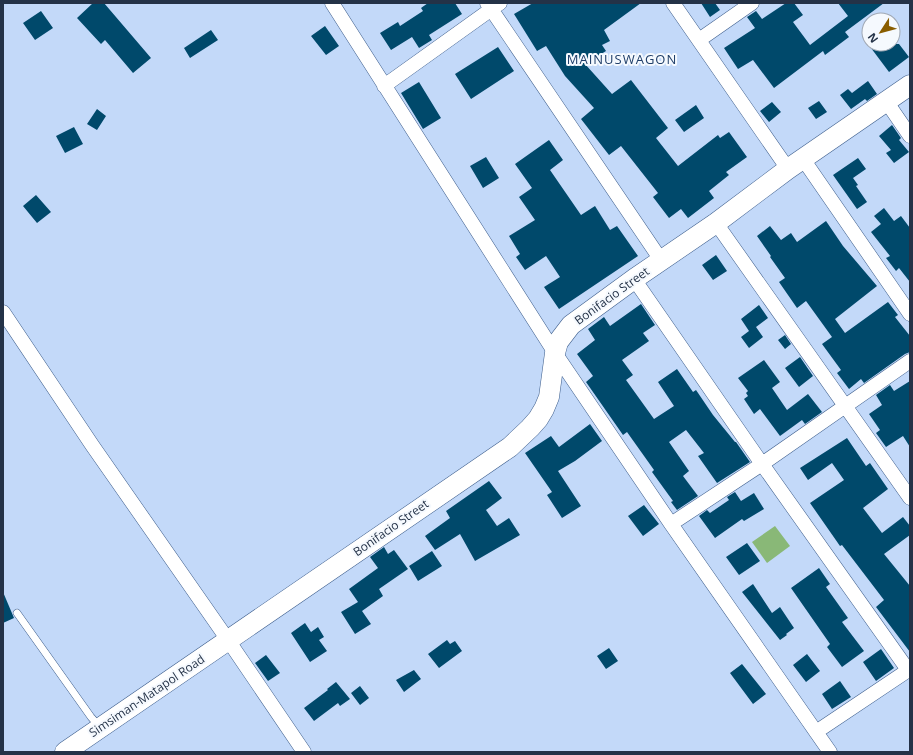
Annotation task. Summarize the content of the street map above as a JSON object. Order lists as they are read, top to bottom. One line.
{"streets":{"street":["Bonifacio Street","Simsiman-Matapol Road"]},"crossings":[["Bonifacio Street","Simsiman-Matapol Road"]],"districts":["MAINUSWAGON"],"north":"bottom left"}
